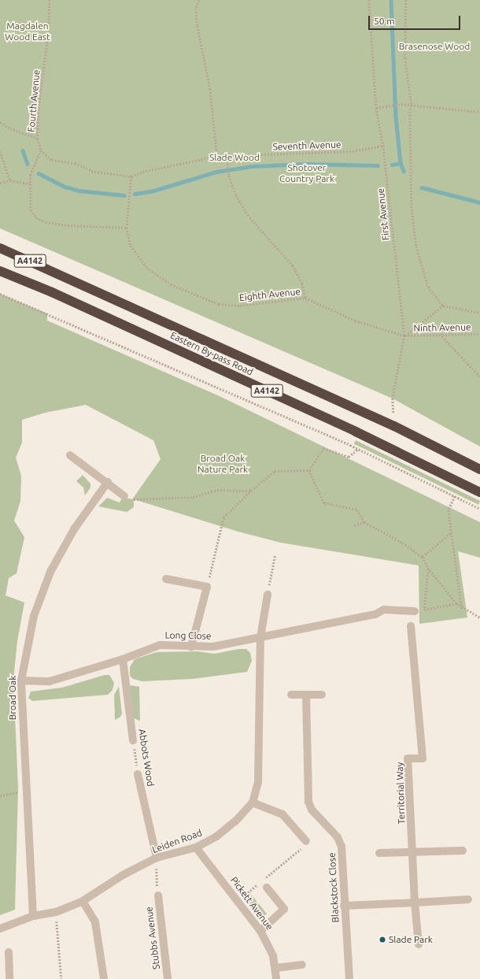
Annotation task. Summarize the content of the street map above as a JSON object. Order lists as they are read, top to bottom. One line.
{"streets":{"highway":["A4142","Eastern By-pass Road"],"street":["Long Close","Broad Oak","Abbots Wood","Territorial Way","Leiden Road","Blackstock Close","Pickett Avenue","Stubbs Avenue"],"path":["Fourth Avenue","Seventh Avenue","First Avenue","Eighth Avenue","Ninth Avenue"]},"crossings":[["Seventh Avenue","First Avenue"],["First Avenue","Eighth Avenue"],["First Avenue","Ninth Avenue"],["First Avenue","Eastern By-pass Road"],["Eighth Avenue","Ninth Avenue"],["Long Close","Broad Oak"],["Long Close","Abbots Wood"],["Long Close","Leiden Road"],["Broad Oak","Leiden Road"],["Abbots Wood","Leiden Road"],["Leiden Road","Pickett Avenue"]],"parks":["Magdalen Wood East","Brasenose Wood","Slade Wood","Shotover Country Park","Broad Oak Nature Park"],"places":["Slade Park"],"scale_bar":"50 m"}
